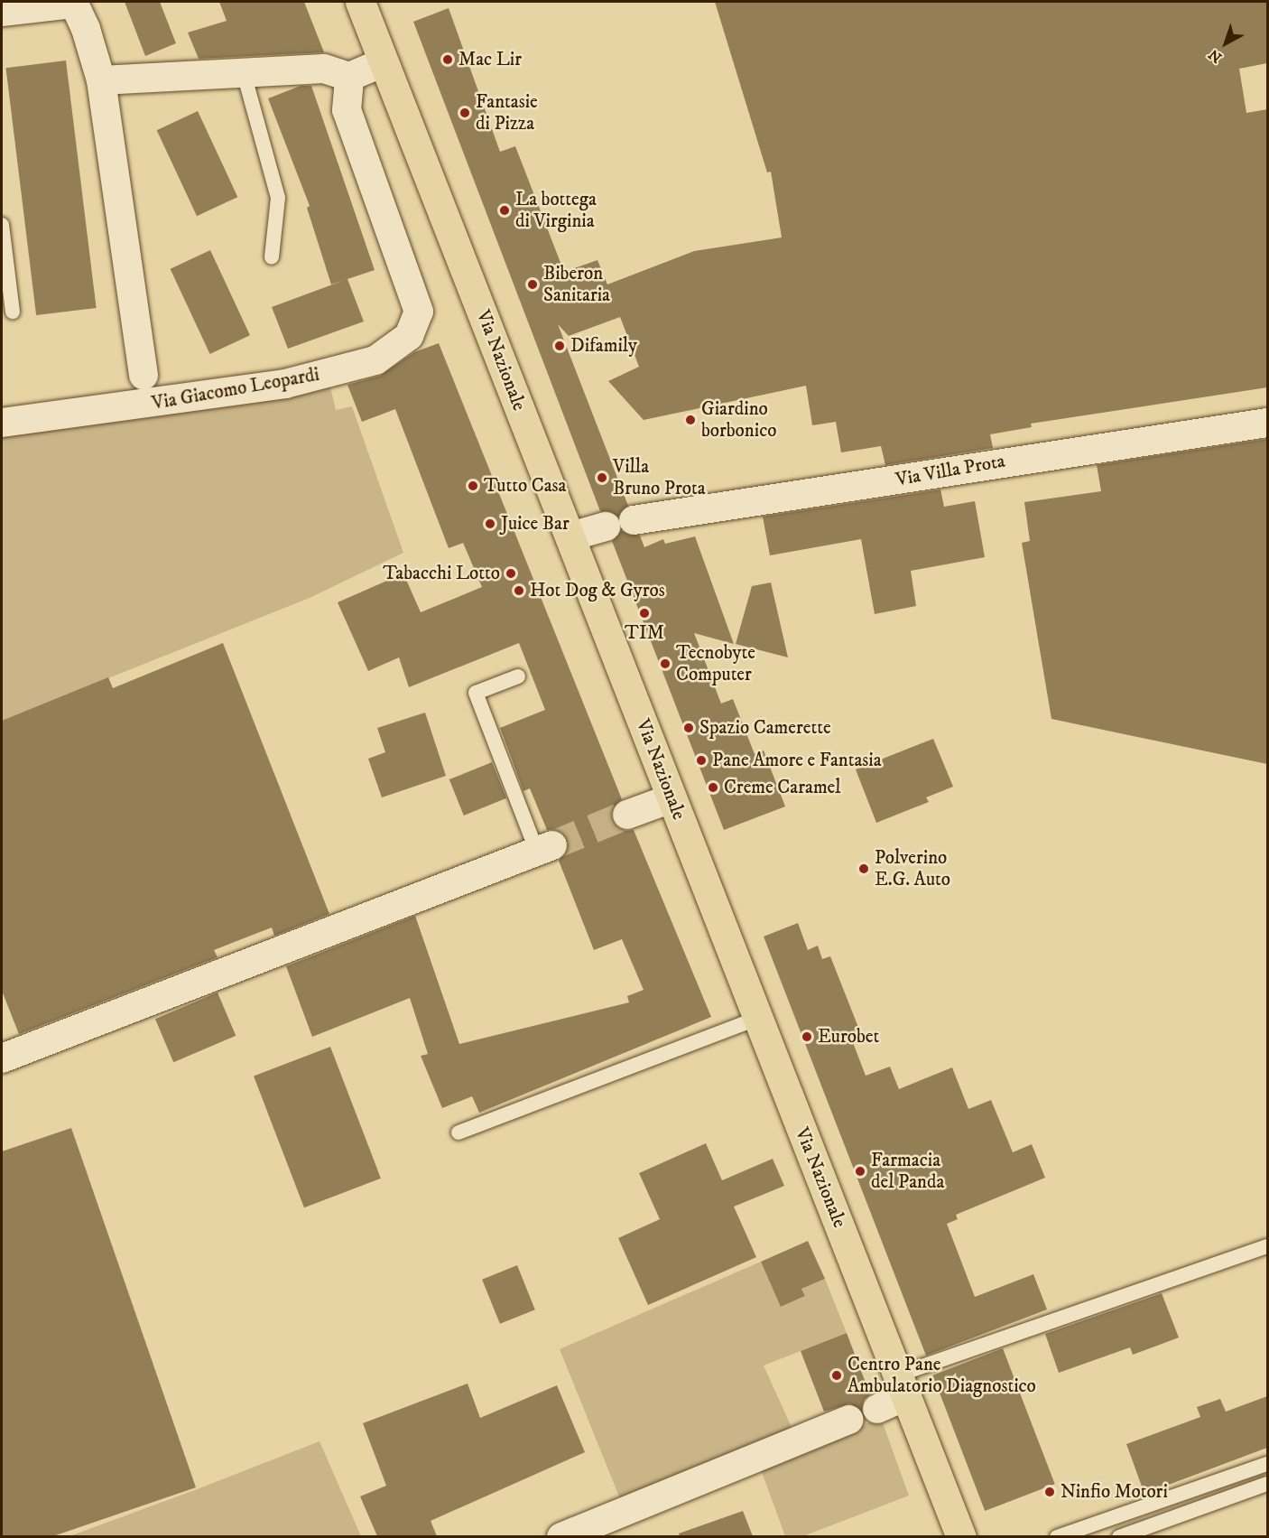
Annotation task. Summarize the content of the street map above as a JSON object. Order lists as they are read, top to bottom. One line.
{"streets":{"main road":["Via Nazionale"],"street":["Via Giacomo Leopardi","Via Villa Prota"]},"places":["Mac Lir","Fantasie di Pizza","La bottega di Virginia","Biberon Sanitaria","Difamily","Giardino borbonico","Villa Bruno Prota","Tutto Casa","Juice Bar","Tabacchi Lotto","Hot Dog & Gyros","TIM","Tecnobyte Computer","Spazio Camerette","Pane Amore e Fantasia","Creme Caramel","Polverino E.G. Auto","Eurobet","Farmacia del Panda","Centro Pane Ambulatorio Diagnostico","Ninfio Motori"],"north":"bottom left"}
